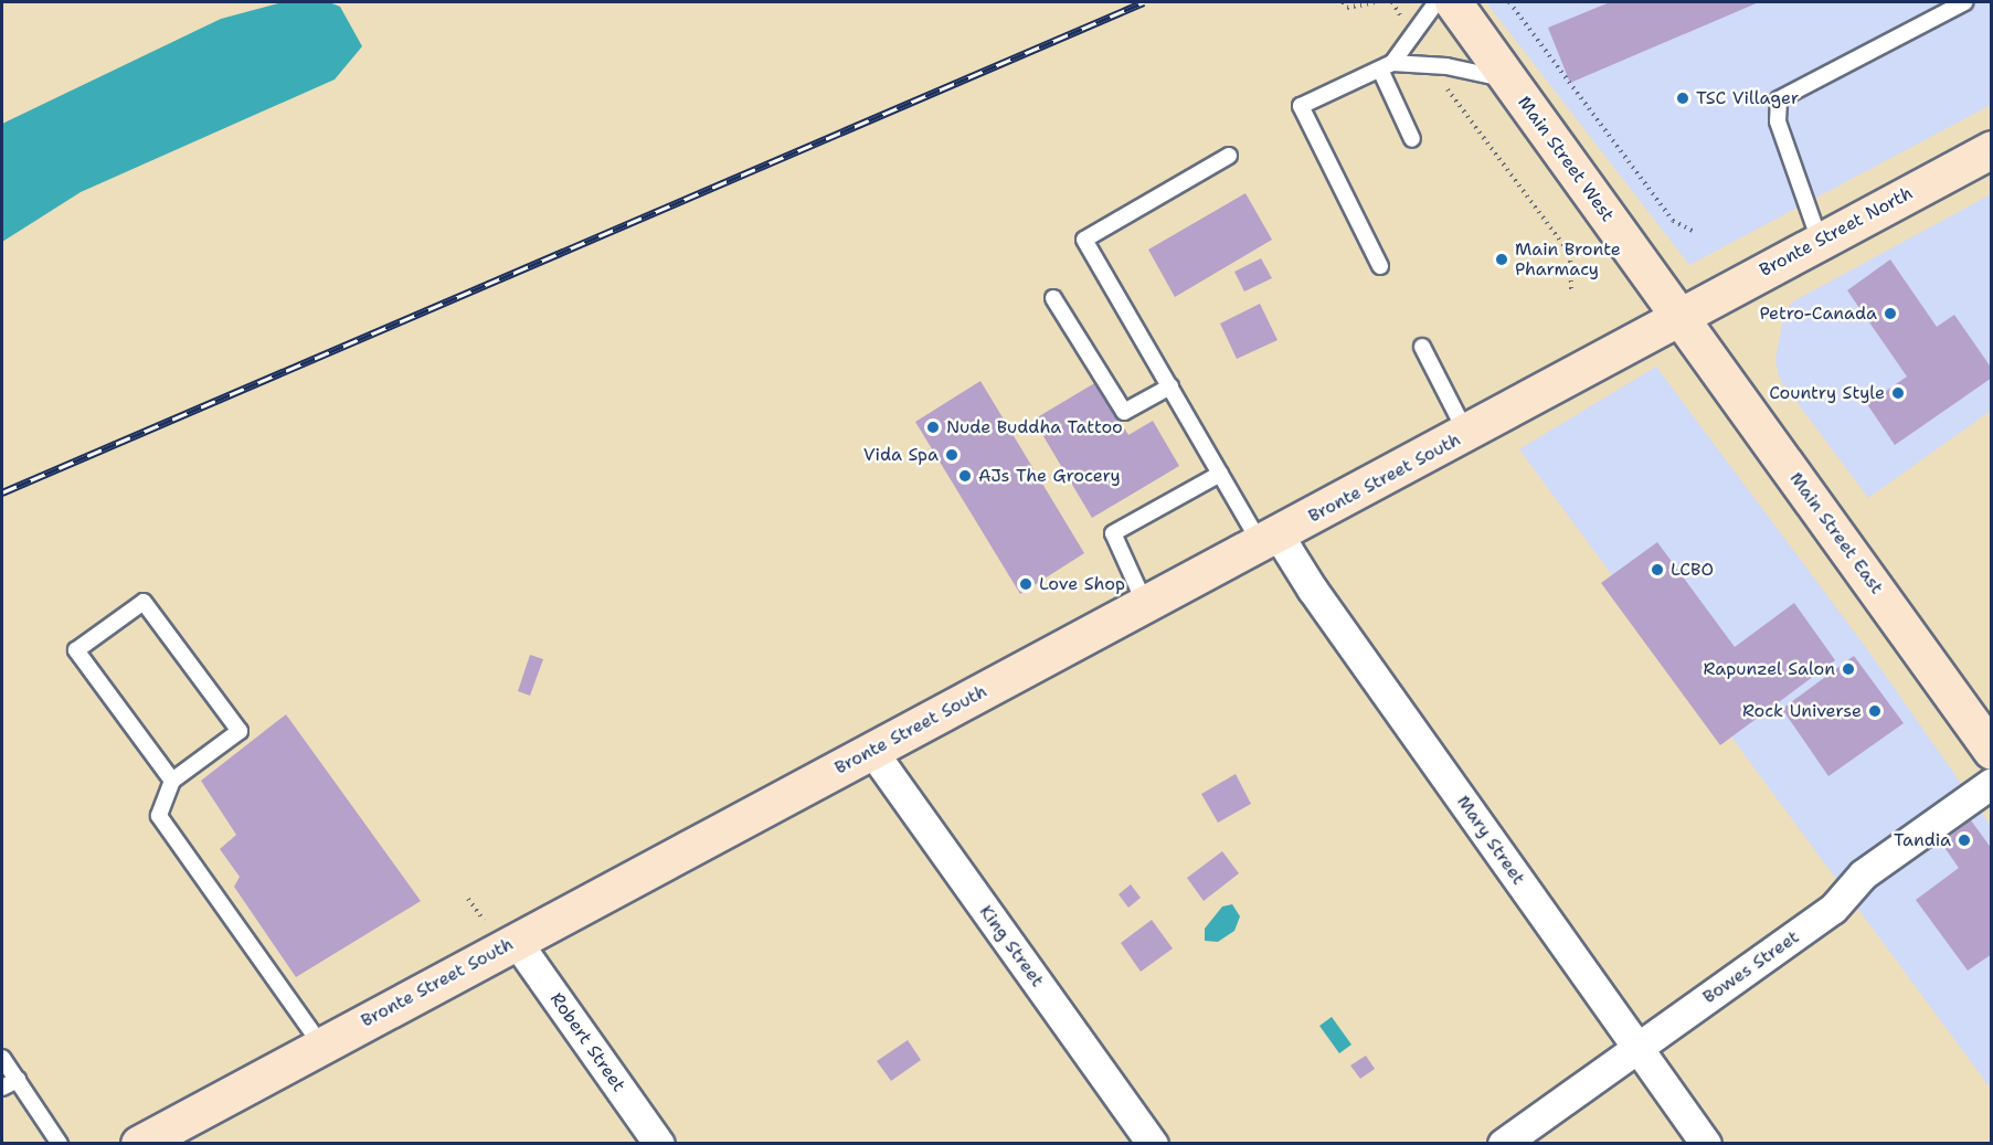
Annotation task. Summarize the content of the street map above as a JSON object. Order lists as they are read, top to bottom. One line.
{"streets":{"main road":["Main Street West","Bronte Street North","Bronte Street South","Main Street East"],"street":["Mary Street","King Street","Bowes Street","Robert Street"]},"crossings":[["Main Street West","Bronte Street North"],["Main Street West","Bronte Street South"],["Main Street West","Main Street East"],["Bronte Street North","Bronte Street South"],["Bronte Street North","Main Street East"],["Bronte Street South","Main Street East"],["Bronte Street South","Mary Street"],["Bronte Street South","King Street"],["Bronte Street South","Robert Street"],["Mary Street","Bowes Street"]],"places":["TSC Villager","Main Bronte Pharmacy","Petro-Canada","Country Style","Nude Buddha Tattoo","Vida Spa","AJs The Grocery","LCBO","Love Shop","Rapunzel Salon","Rock Universe","Tandia"]}
